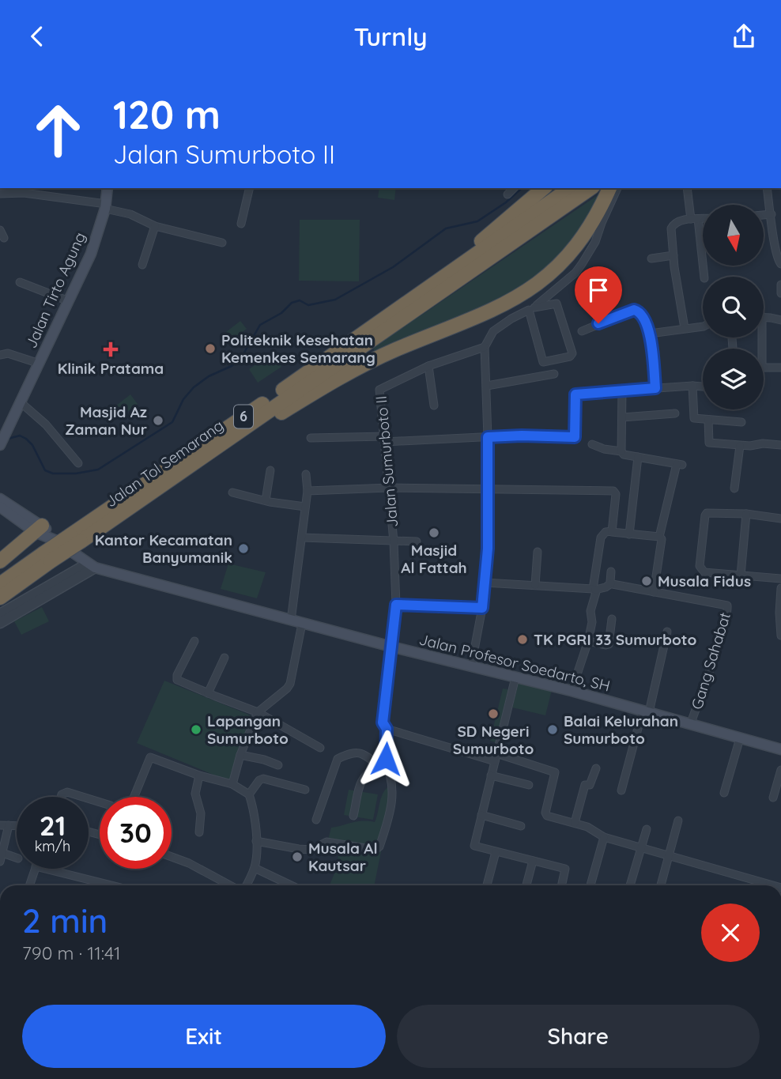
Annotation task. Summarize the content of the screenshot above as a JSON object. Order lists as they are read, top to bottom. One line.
{"streets":{"highway":["6","Jalan Tol Semarang"],"main road":["Jalan Tirto Agung","Jalan Profesor Soedarto, SH"],"street":["Jalan Sumurboto II","Gang Sahabat"]},"crossings":[["6","Jalan Tol Semarang"],["Jalan Sumurboto II","Jalan Profesor Soedarto, SH"],["Gang Sahabat","Jalan Profesor Soedarto, SH"]],"places":{"other":["Politeknik Kesehatan Kemenkes Semarang","Masjid Az Zaman Nur","Masjid Al Fattah","Kantor Kecamatan Banyumanik","Musala Fidus","TK PGRI 33 Sumurboto","SD Negeri Sumurboto","Lapangan Sumurboto","Balai Kelurahan Sumurboto","Musala Al Kautsar"],"health":["Klinik Pratama"]},"north":"bottom","page":{"header":"Turnly","turn":["120 m","Jalan Sumurboto II"],"speed":"21 km/h","limit":"30","heading":["2 min","790 m · 11:41"],"buttons":["Exit","Share"]}}
